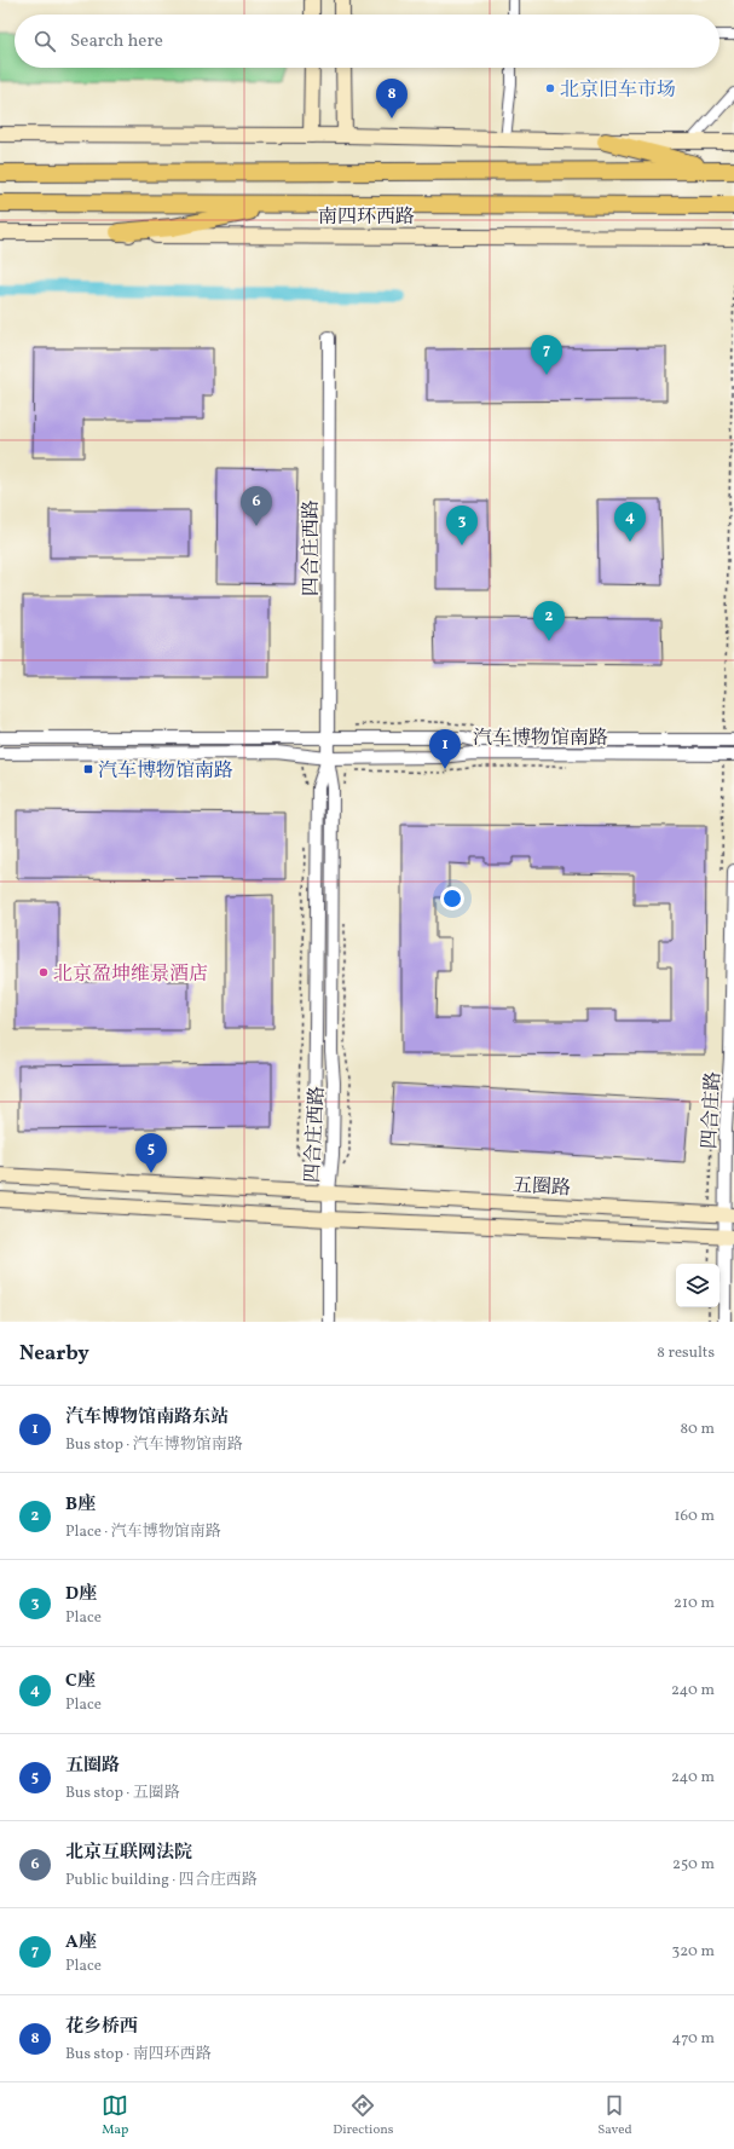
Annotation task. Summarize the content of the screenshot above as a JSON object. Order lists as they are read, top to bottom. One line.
{"streets":{"highway":["南四环西路"],"main road":["五圈路"],"street":["四合庄西路","汽车博物馆南路","四合庄路"]},"crossings":[["四合庄西路","汽车博物馆南路"],["四合庄西路","五圈路"],["四合庄路","五圈路"]],"places":{"other":["北京旧车市场","北京盈坤维景酒店"],"transit":["汽车博物馆南路"]},"page":{"search":"Search here","pins":["8","7","6","4","3","2","1","5"],"heading":["Nearby","8 results"],"list":[{"mark":"1","name":"汽车博物馆南路东站","note":"Bus stop · 汽车博物馆南路","value":"80 m"},{"mark":"2","name":"B座","note":"Place · 汽车博物馆南路","value":"160 m"},{"mark":"3","name":"D座","note":"Place","value":"210 m"},{"mark":"4","name":"C座","note":"Place","value":"240 m"},{"mark":"5","name":"五圈路","note":"Bus stop · 五圈路","value":"240 m"},{"mark":"6","name":"北京互联网法院","note":"Public building · 四合庄西路","value":"250 m"},{"mark":"7","name":"A座","note":"Place","value":"320 m"},{"mark":"8","name":"花乡桥西","note":"Bus stop · 南四环西路","value":"470 m"}],"nav":["Map","Directions","Saved"]}}
